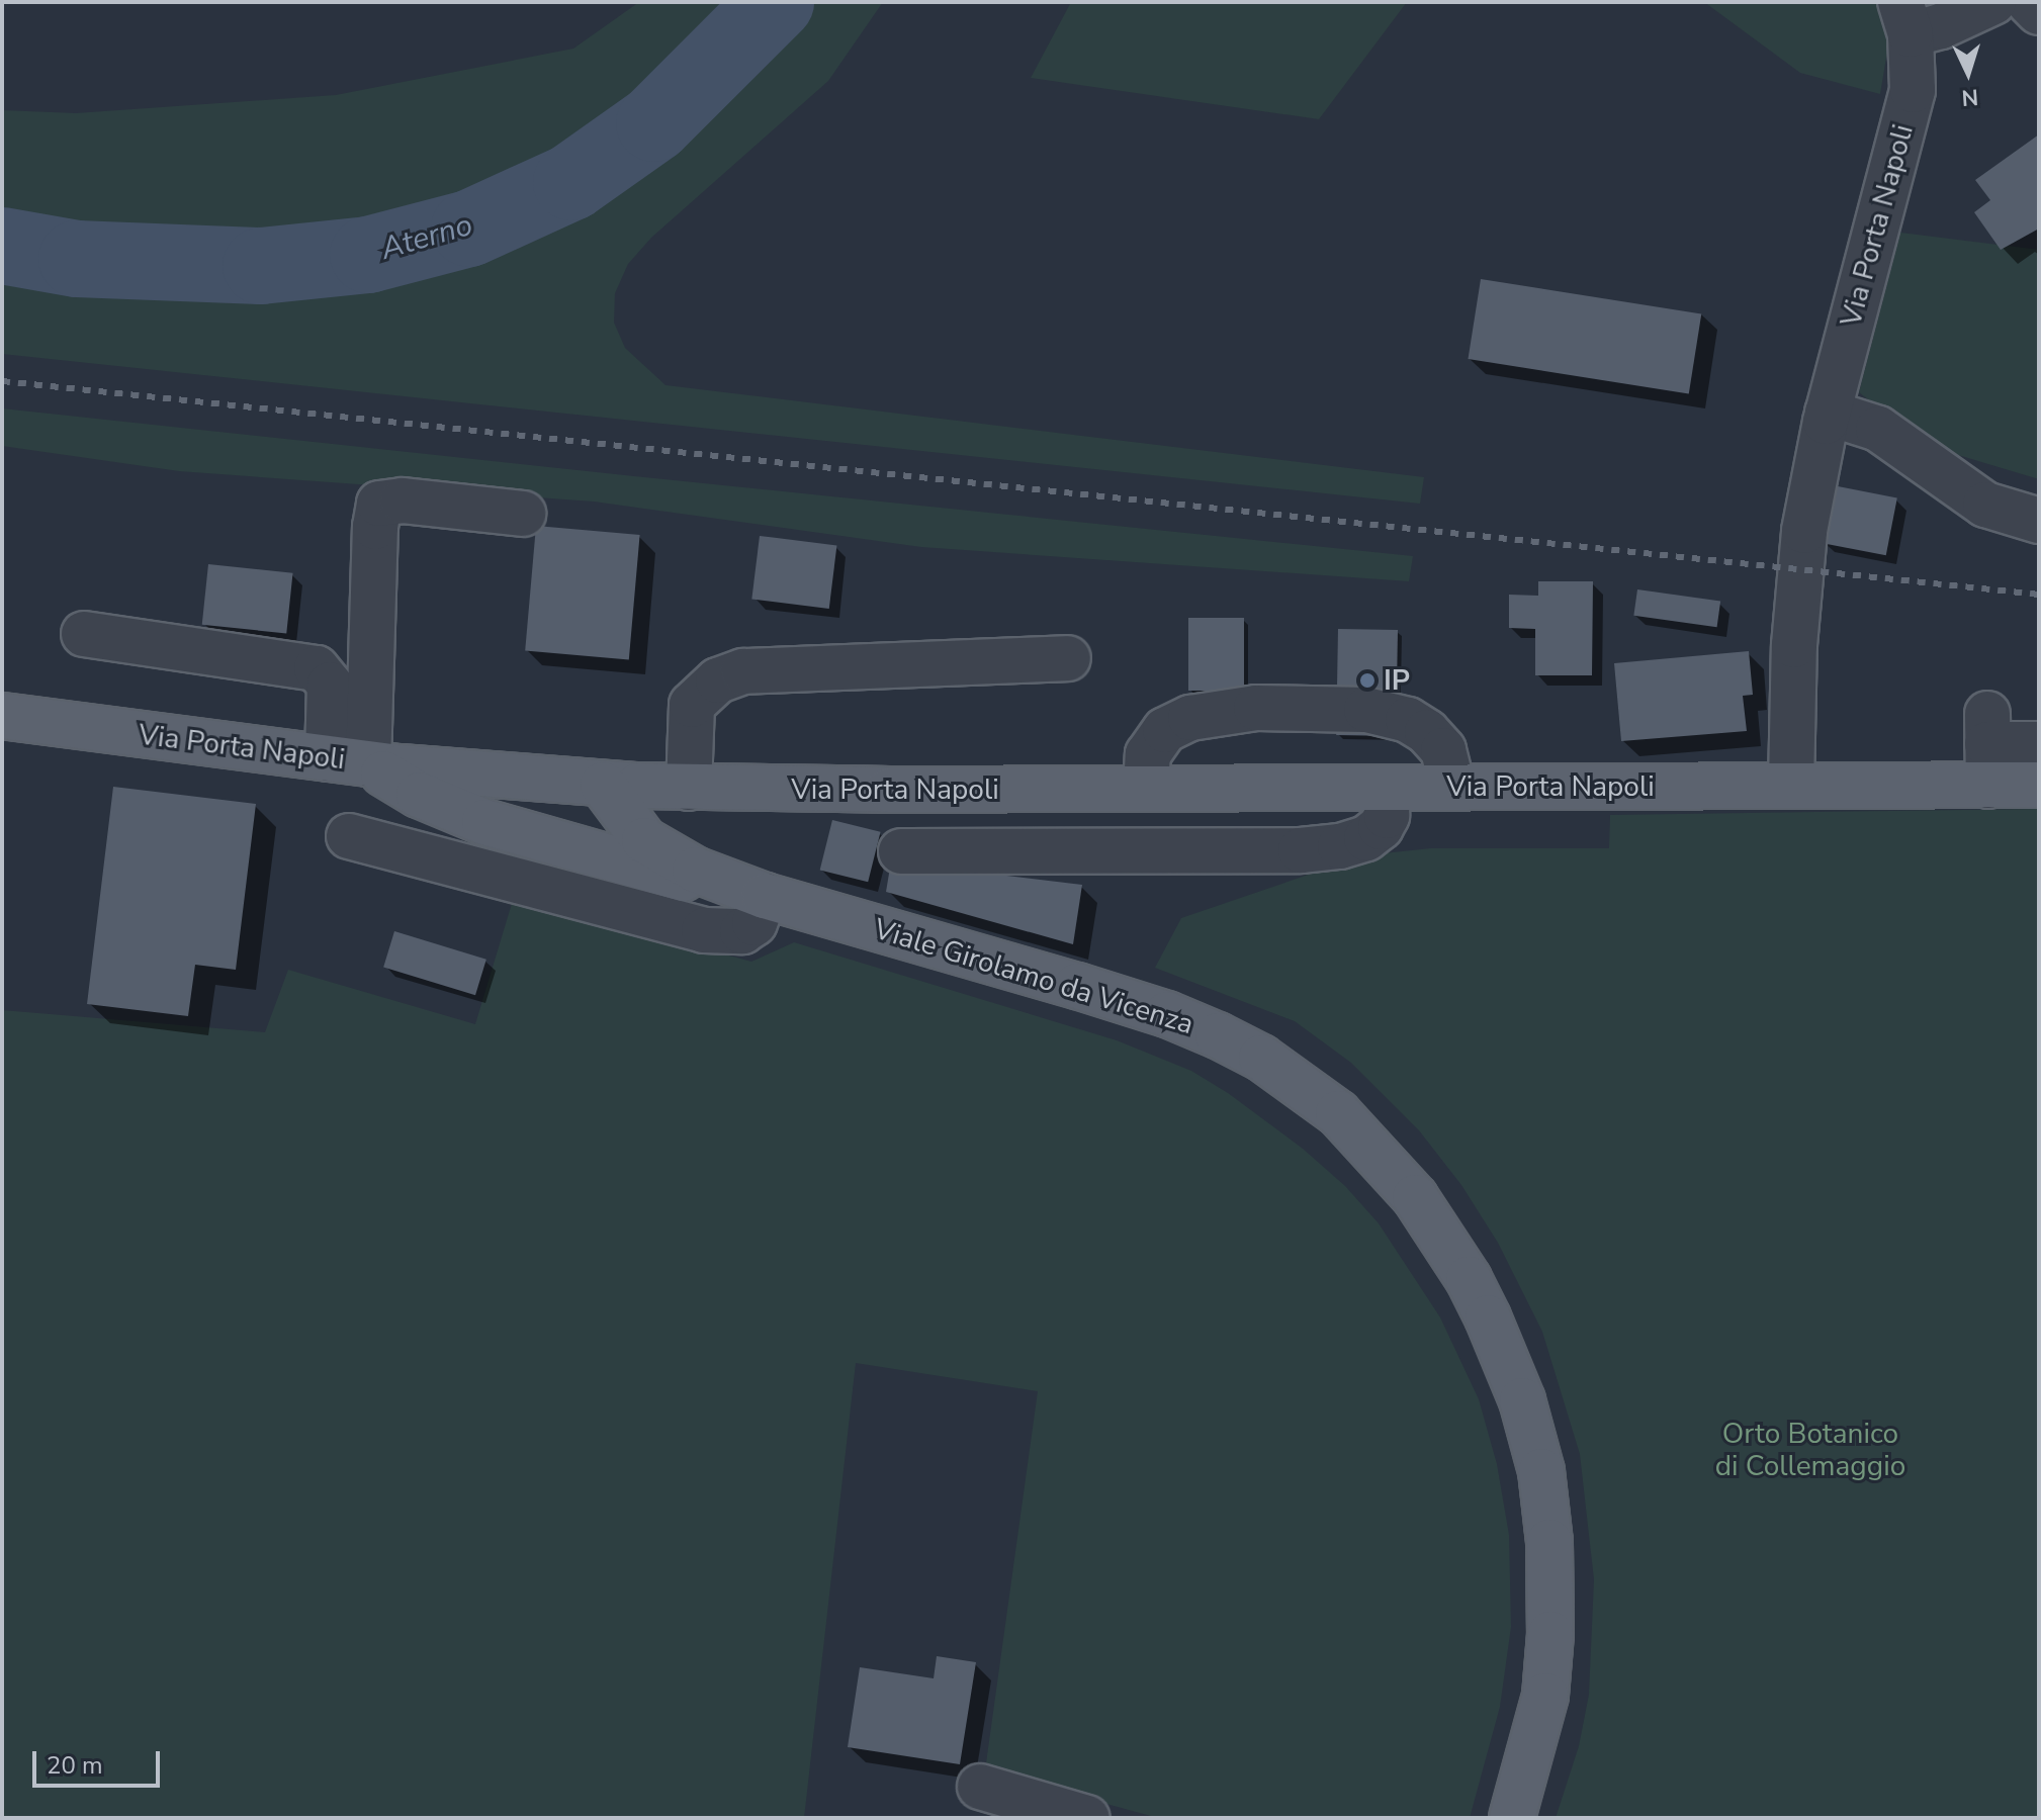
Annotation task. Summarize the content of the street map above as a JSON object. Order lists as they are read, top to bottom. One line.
{"streets":{"main road":["Via Porta Napoli","Viale Girolamo da Vicenza"]},"crossings":[["Via Porta Napoli","Viale Girolamo da Vicenza"]],"water":["Aterno"],"parks":["Orto Botanico di Collemaggio"],"places":["IP"],"scale_bar":"20 m","north":"bottom"}
